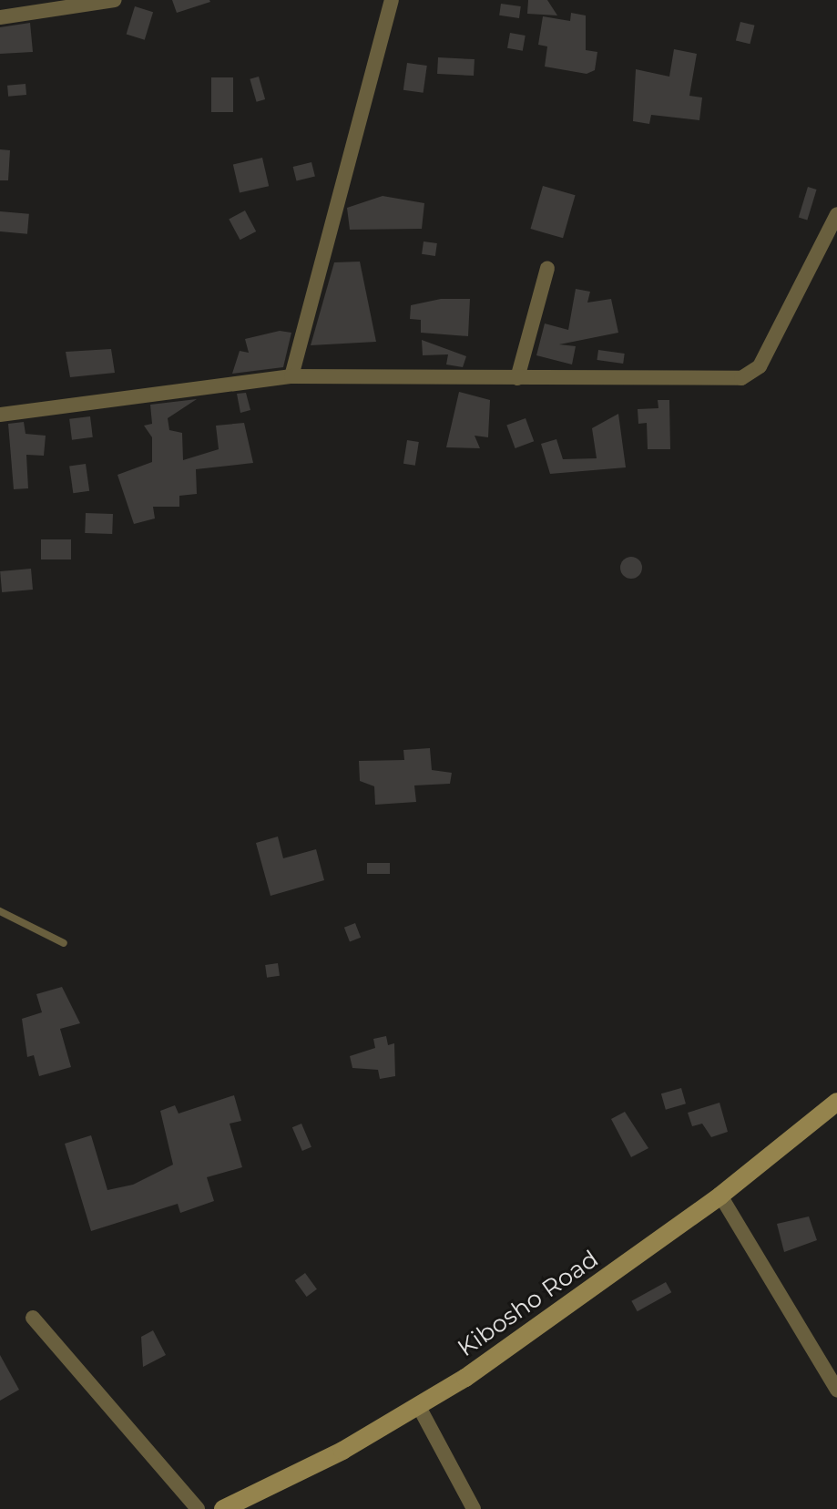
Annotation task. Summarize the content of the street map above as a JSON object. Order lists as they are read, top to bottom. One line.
{"streets":{"main road":["Kibosho Road"]}}
